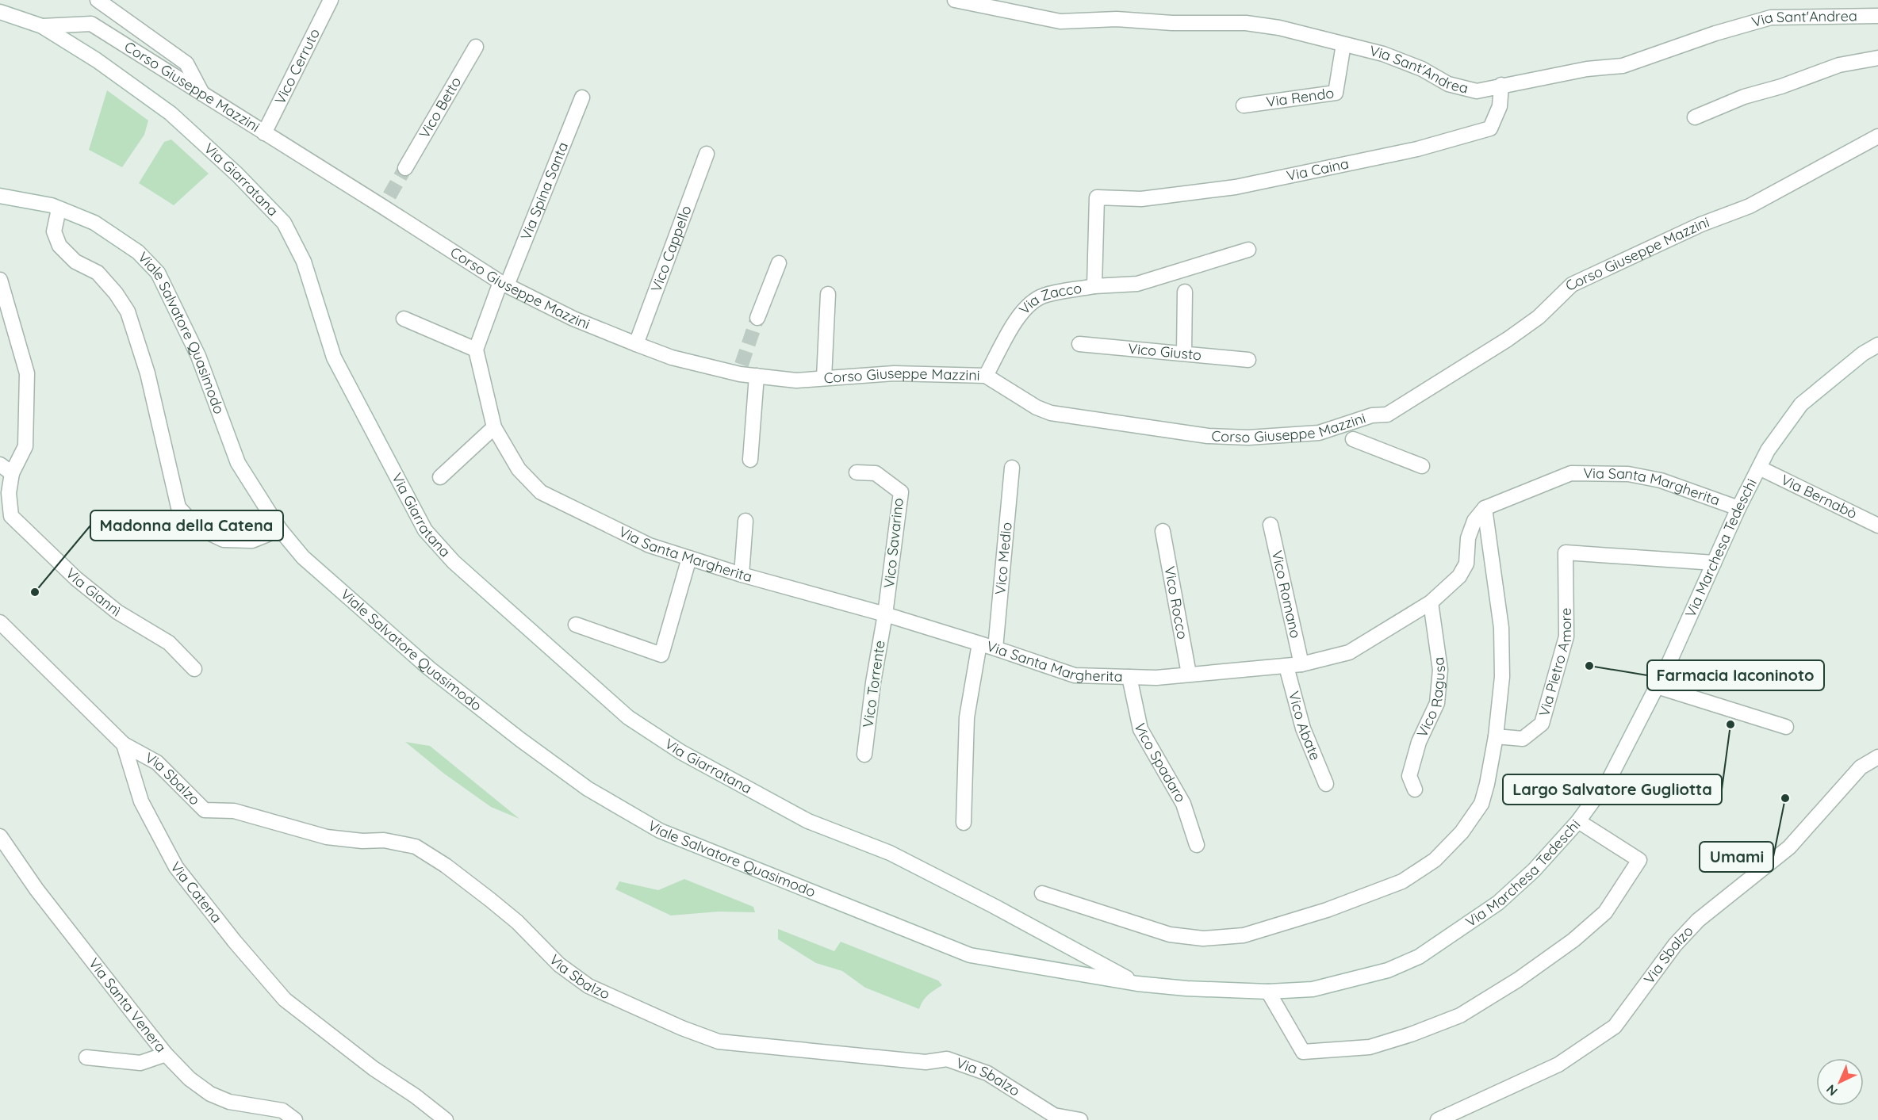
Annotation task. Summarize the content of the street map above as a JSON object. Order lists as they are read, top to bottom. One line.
{"streets":{"street":["Via Sant'Andrea","Vico Cerruto","Corso Giuseppe Mazzini","Via Rendo","Vico Betto","Via Caina","Via Giarratana","Via Spina Santa","Vico Cappello","Via Zacco","Viale Salvatore Quasimodo","Vico Giusto","Via Santa Margherita","Via Bernabò","Vico Savarino","Via Marchesa Tedeschi","Vico Medio","Via Giannì","Vico Romano","Vico Rocco","Via Pietro Amore","Vico Torrente","Vico Ragusa","Vico Abate","Vico Spadaro","Via Sbalzo","Via Catena","Via Santa Venera"]},"crossings":[["Via Sant'Andrea","Via Rendo"],["Via Sant'Andrea","Via Caina"],["Vico Cerruto","Corso Giuseppe Mazzini"],["Corso Giuseppe Mazzini","Via Giarratana"],["Corso Giuseppe Mazzini","Via Spina Santa"],["Corso Giuseppe Mazzini","Vico Cappello"],["Corso Giuseppe Mazzini","Via Zacco"],["Via Caina","Via Zacco"],["Via Giarratana","Viale Salvatore Quasimodo"],["Via Giarratana","Via Marchesa Tedeschi"],["Viale Salvatore Quasimodo","Via Marchesa Tedeschi"],["Via Santa Margherita","Vico Savarino"],["Via Santa Margherita","Via Marchesa Tedeschi"],["Via Santa Margherita","Vico Medio"],["Via Santa Margherita","Vico Romano"],["Via Santa Margherita","Vico Rocco"],["Via Santa Margherita","Vico Torrente"],["Via Santa Margherita","Vico Ragusa"],["Via Santa Margherita","Vico Abate"],["Via Santa Margherita","Vico Spadaro"],["Via Bernabò","Via Marchesa Tedeschi"],["Vico Savarino","Vico Torrente"],["Via Marchesa Tedeschi","Via Pietro Amore"],["Via Sbalzo","Via Catena"]],"places":["Madonna della Catena","Farmacia Iaconinoto","Largo Salvatore Gugliotta","Umami"],"north":"bottom left"}
